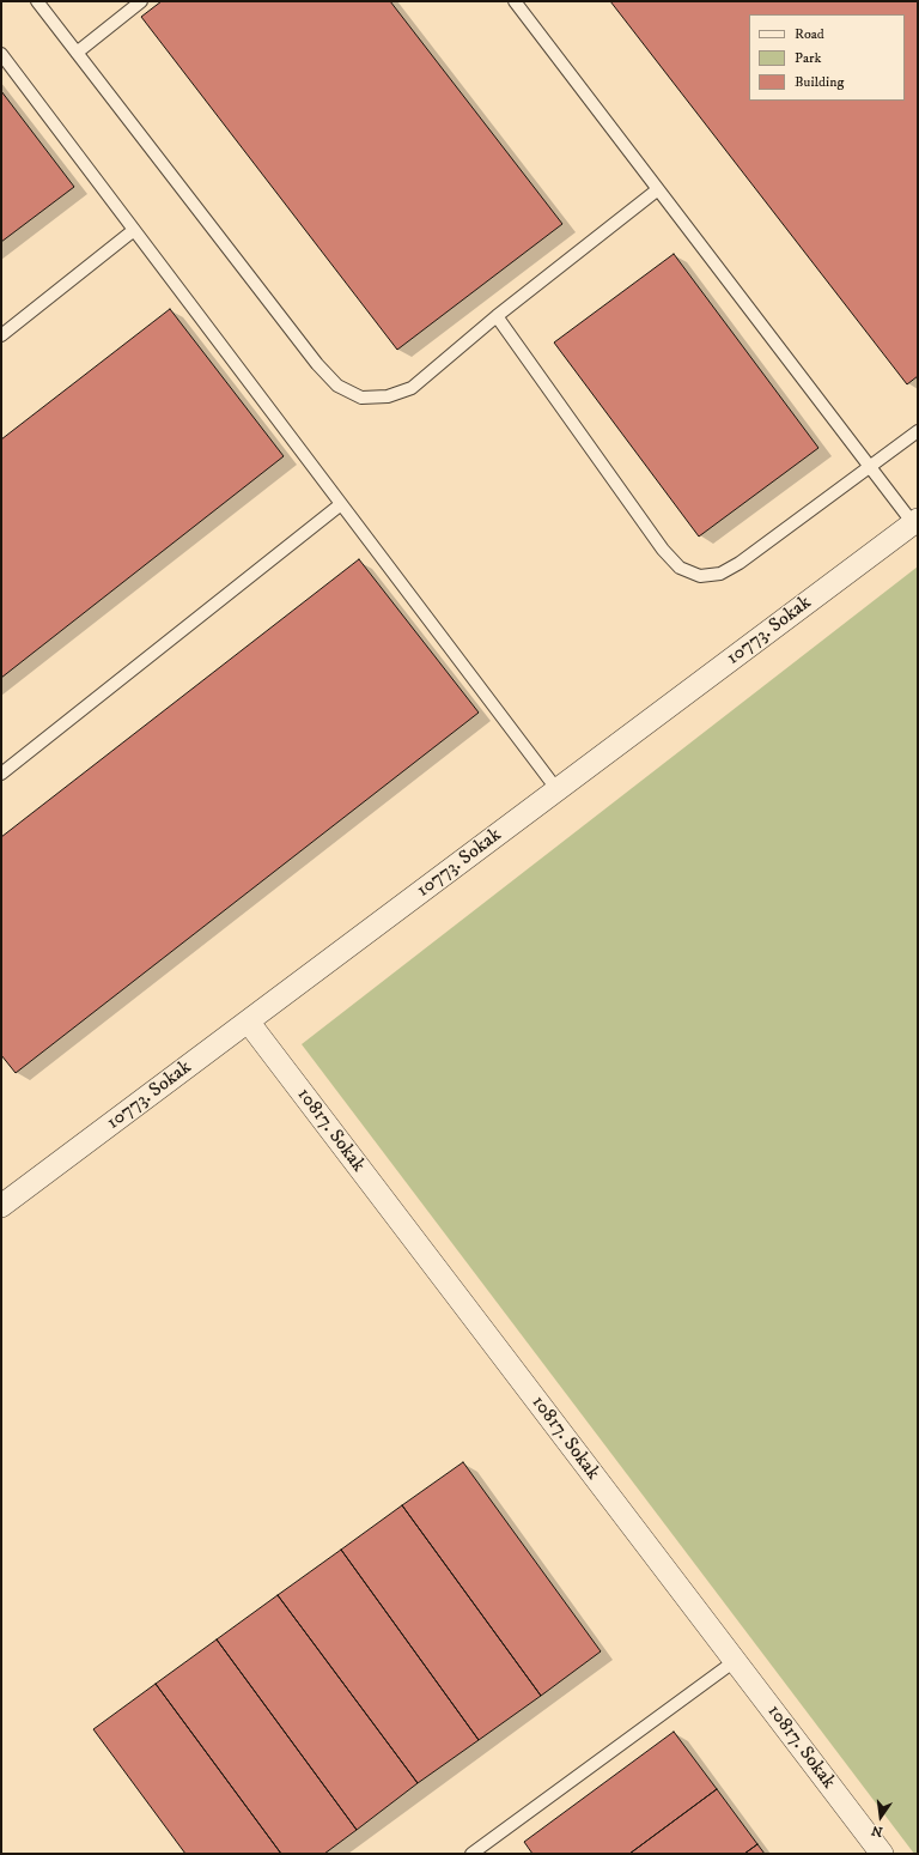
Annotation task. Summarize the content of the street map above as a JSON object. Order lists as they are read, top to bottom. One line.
{"streets":{"street":["10773. Sokak","10817. Sokak"]},"crossings":[["10773. Sokak","10817. Sokak"]],"legend":["Road","Park","Building"],"north":"bottom"}
